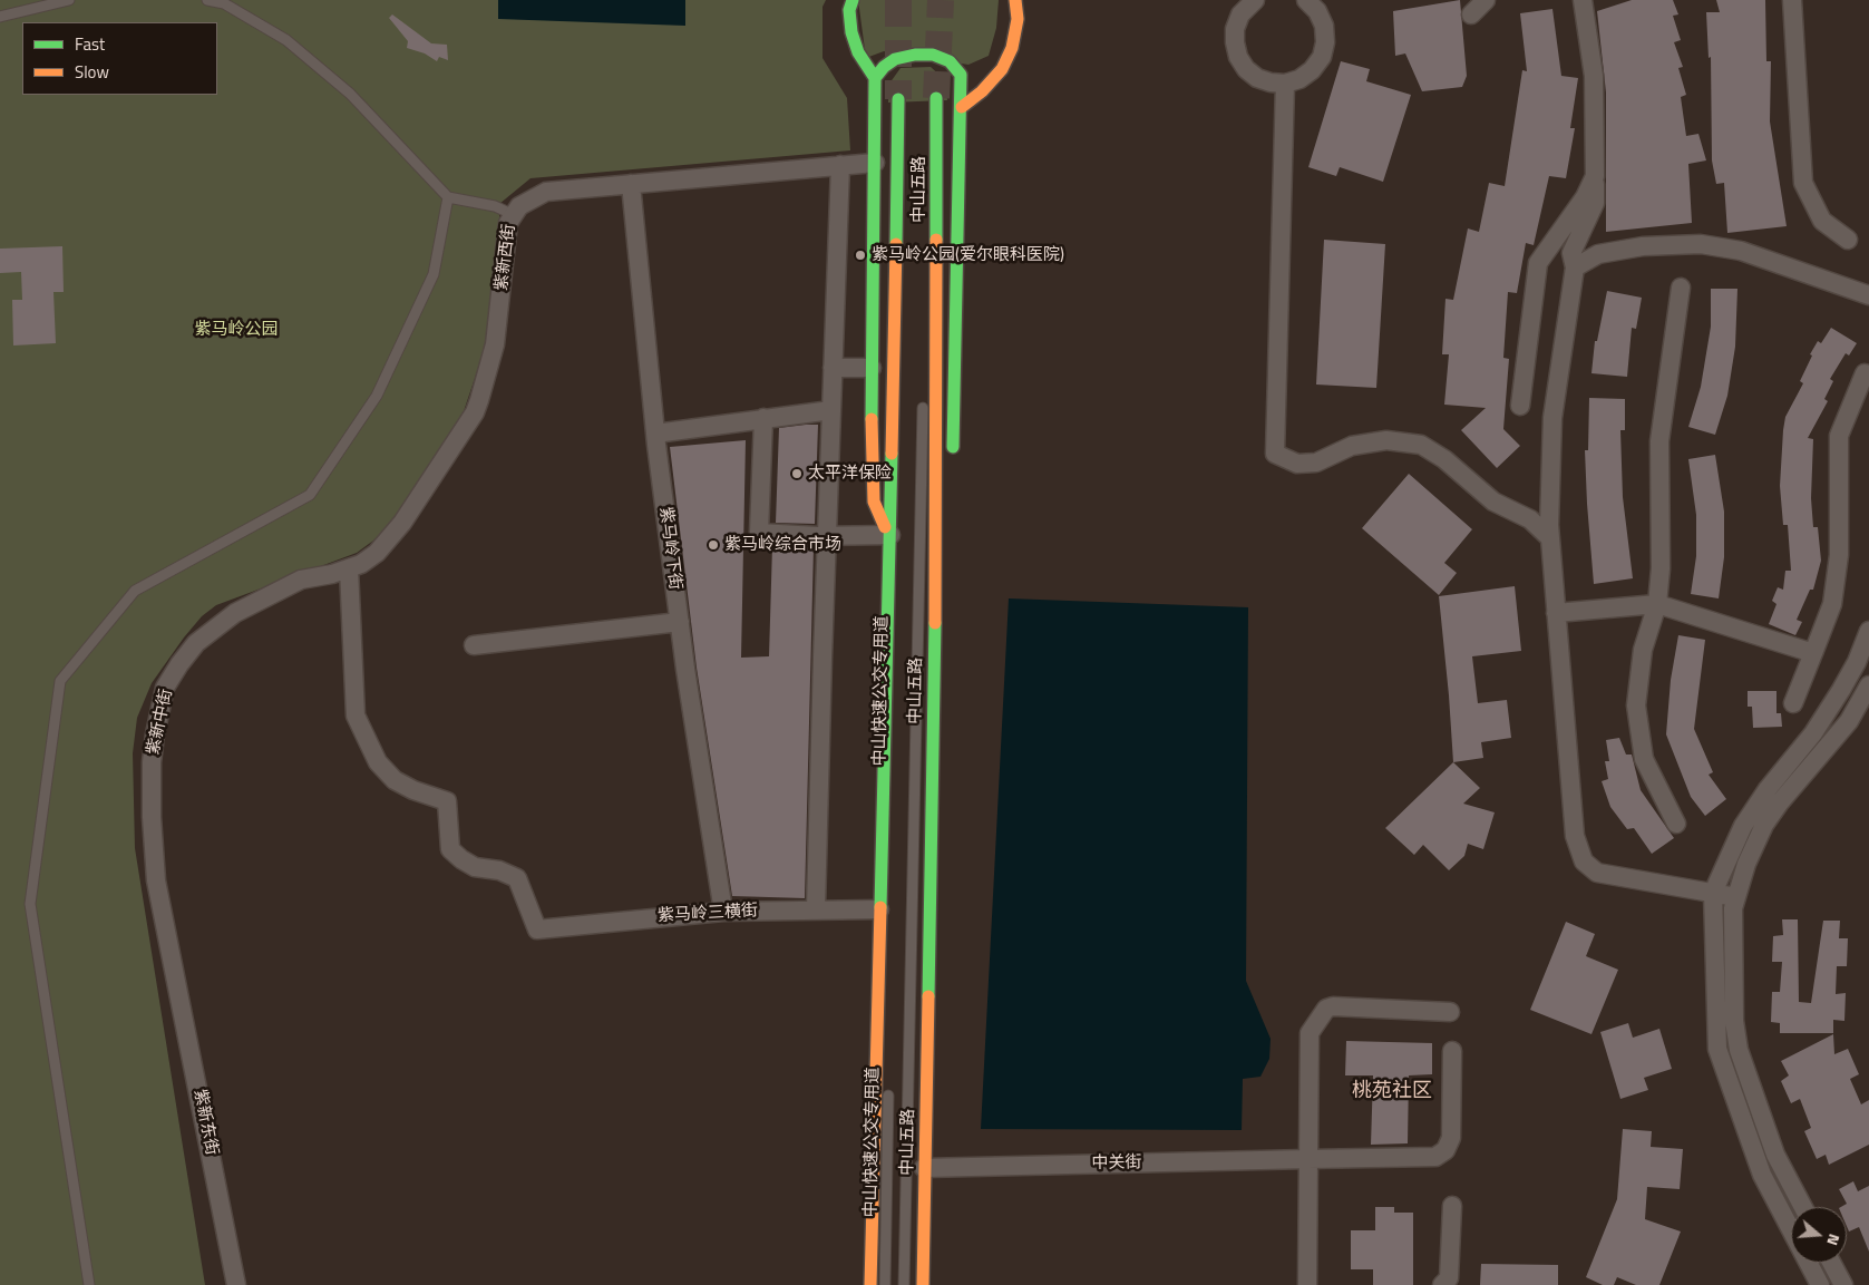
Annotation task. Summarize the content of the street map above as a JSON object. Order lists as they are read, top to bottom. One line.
{"streets":{"main road":["中山五路"],"street":["紫新西街","紫马岭下街","紫新中街","紫马岭三横街","紫新东街","中关街"],"lane":["中山快速公交专用道"]},"crossings":[["中山五路","紫马岭三横街"],["中山五路","中关街"],["紫新西街","紫马岭下街"],["紫新西街","紫新中街"],["紫新西街","紫马岭三横街"],["紫马岭下街","紫马岭三横街"],["紫新中街","紫马岭三横街"],["紫新中街","紫新东街"]],"districts":["桃苑社区"],"parks":["紫马岭公园"],"places":["紫马岭公园(爱尔眼科医院)","太平洋保险","紫马岭综合市场"],"legend":["Fast","Slow"],"north":"right"}
